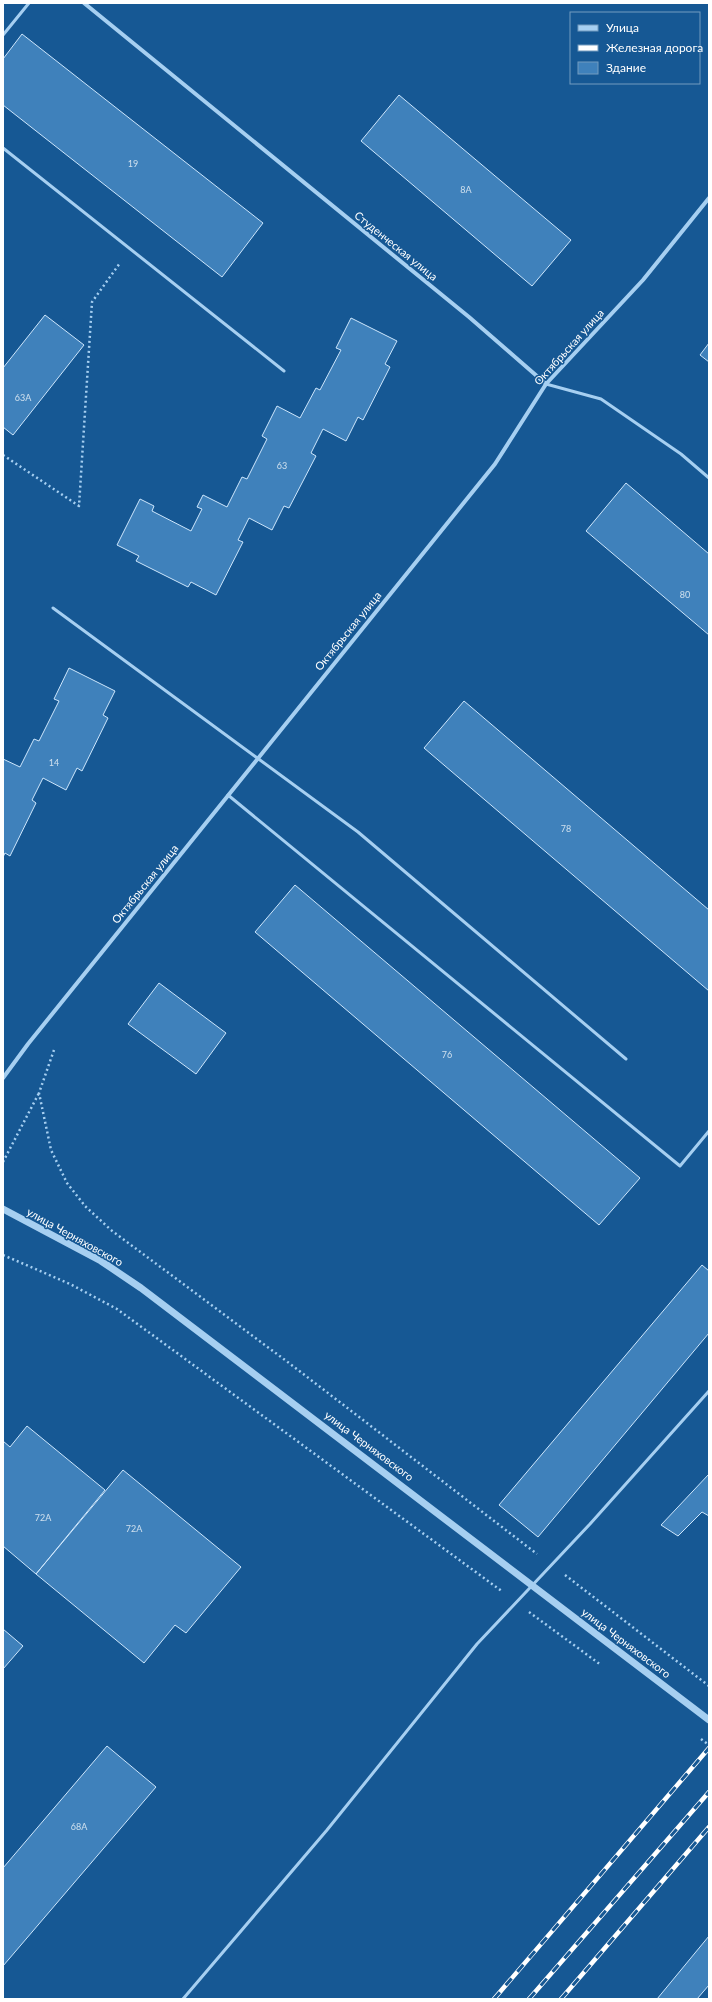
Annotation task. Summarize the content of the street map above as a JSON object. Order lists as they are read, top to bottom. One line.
{"streets":{"street":["Студенческая улица","Октябрьская улица","улица Черняховского"]},"crossings":[["Студенческая улица","Октябрьская улица"]],"house_numbers":["19","8А","63А","63","80","14","78","76","72А","72А","68А"],"legend":["Улица","Железная дорога","Здание"]}
